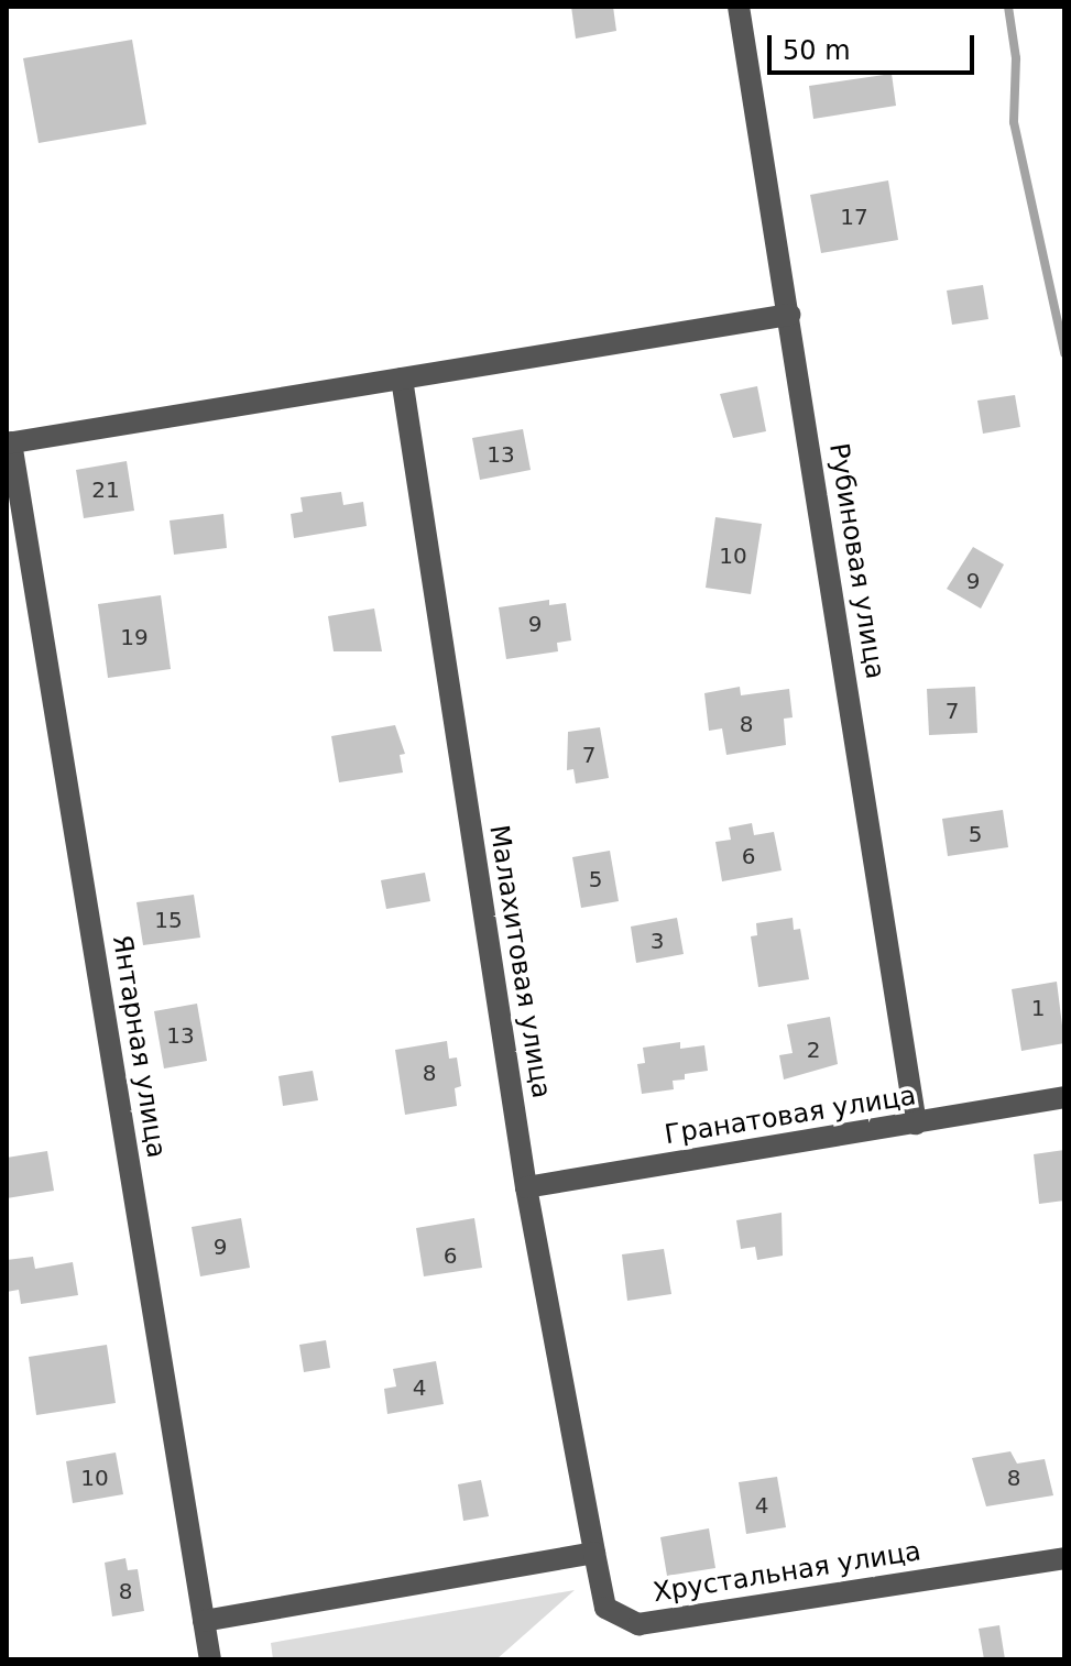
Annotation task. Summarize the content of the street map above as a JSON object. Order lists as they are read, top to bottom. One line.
{"streets":{"street":["Рубиновая улица","Малахитовая улица","Янтарная улица","Гранатовая улица","Хрустальная улица"]},"crossings":[["Рубиновая улица","Гранатовая улица"],["Малахитовая улица","Гранатовая улица"],["Малахитовая улица","Хрустальная улица"]],"house_numbers":["17","13","21","10","9","9","19","7","8","7","5","6","5","15","3","1","13","2","8","9","6","4","10","8","4","8"],"scale_bar":"50 m"}
